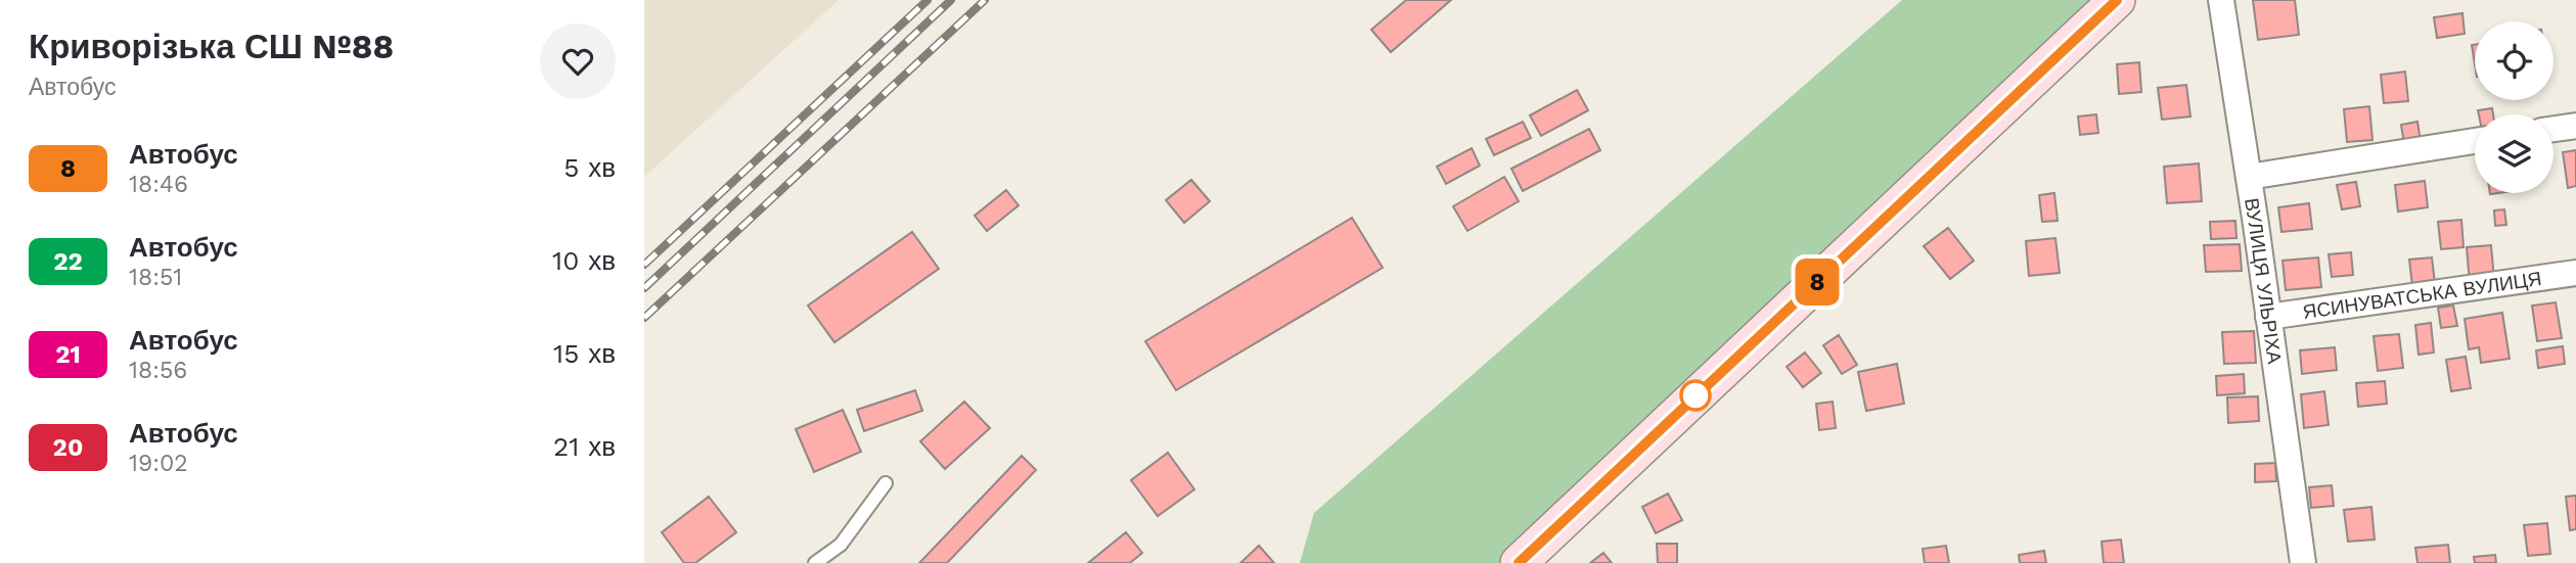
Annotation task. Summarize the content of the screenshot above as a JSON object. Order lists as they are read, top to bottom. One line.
{"streets":{"street":["ВУЛИЦЯ УЛЬРІХА","ЯСИНУВАТСЬКА ВУЛИЦЯ"]},"crossings":[["ВУЛИЦЯ УЛЬРІХА","ЯСИНУВАТСЬКА ВУЛИЦЯ"]],"lines":["bus line 8"],"page":{"heading":["Криворізька СШ №88","Автобус"],"on_map":"8","list":[{"mark":"8","name":"Автобус","note":"18:46","value":"5 хв"},{"mark":"22","name":"Автобус","note":"18:51","value":"10 хв"},{"mark":"21","name":"Автобус","note":"18:56","value":"15 хв"},{"mark":"20","name":"Автобус","note":"19:02","value":"21 хв"}]}}
